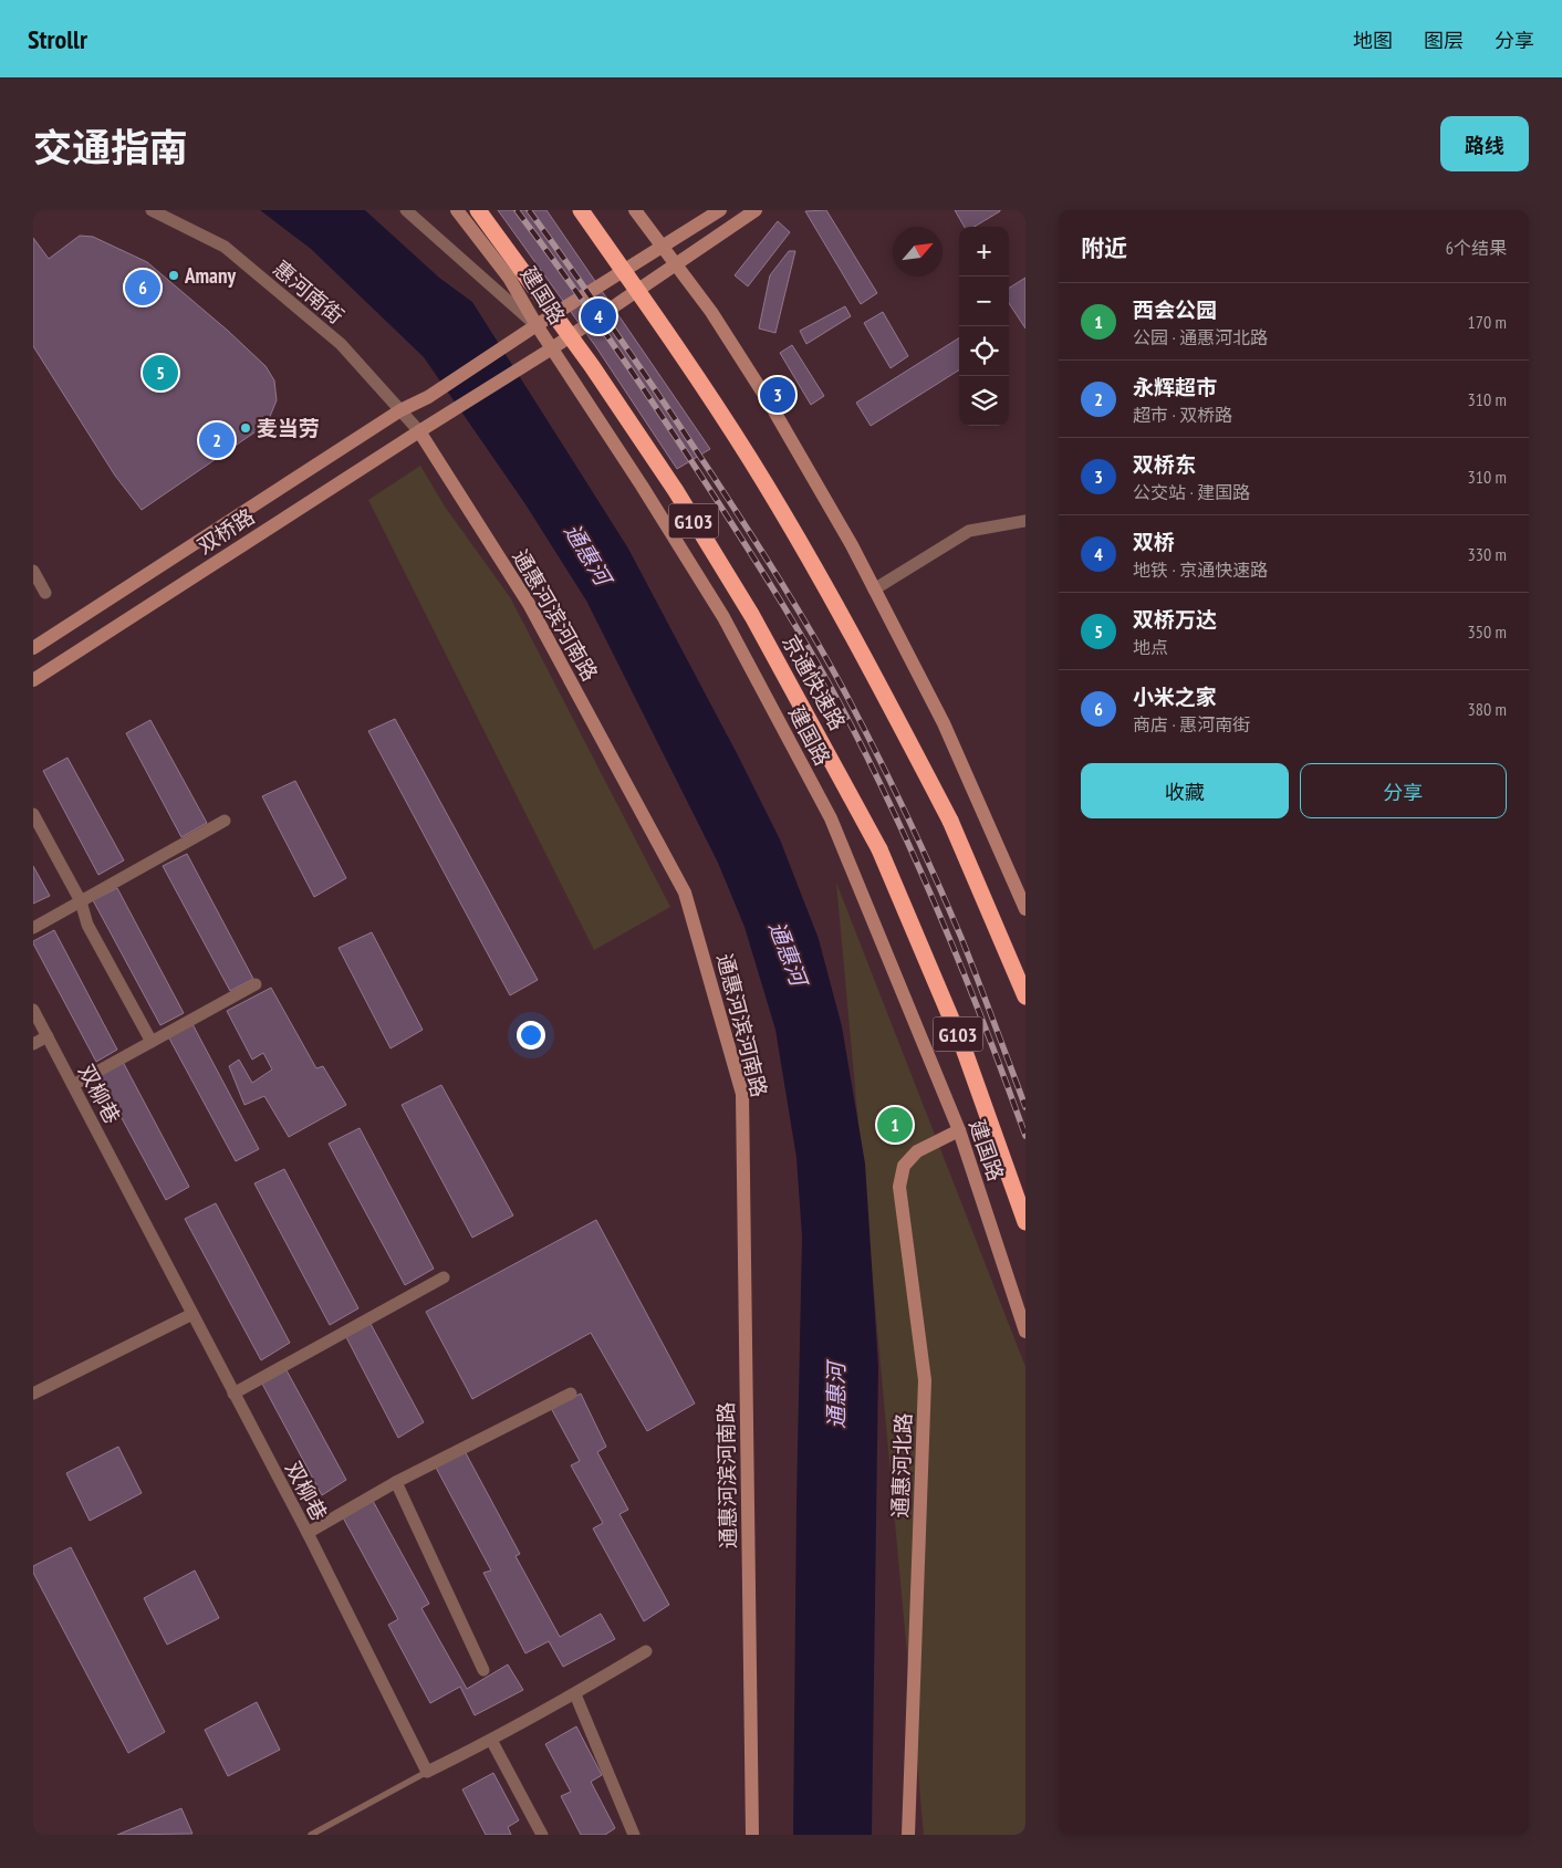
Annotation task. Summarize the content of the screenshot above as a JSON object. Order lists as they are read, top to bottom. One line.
{"streets":{"highway":["G103","京通快速路"],"main road":["建国路","双桥路","通惠河滨河南路","通惠河北路"],"street":["惠河南街","双柳巷"]},"crossings":[["惠河南街","双桥路"],["惠河南街","通惠河滨河南路"],["建国路","双桥路"],["建国路","通惠河北路"],["双桥路","通惠河滨河南路"]],"water":["通惠河"],"places":["Amany","麦当劳"],"north":"top right","page":{"header":"Strollr","nav":["地图","图层","分享"],"title":"交通指南","buttons":["路线",["收藏","分享"]],"heading":["附近","6个结果"],"map_buttons":["+","−"],"pins":["6","4","5","3","2","1"],"list":[{"mark":"1","name":"西会公园","note":"公园 · 通惠河北路","value":"170 m"},{"mark":"2","name":"永辉超市","note":"超市 · 双桥路","value":"310 m"},{"mark":"3","name":"双桥东","note":"公交站 · 建国路","value":"310 m"},{"mark":"4","name":"双桥","note":"地铁 · 京通快速路","value":"330 m"},{"mark":"5","name":"双桥万达","note":"地点","value":"350 m"},{"mark":"6","name":"小米之家","note":"商店 · 惠河南街","value":"380 m"}]}}
